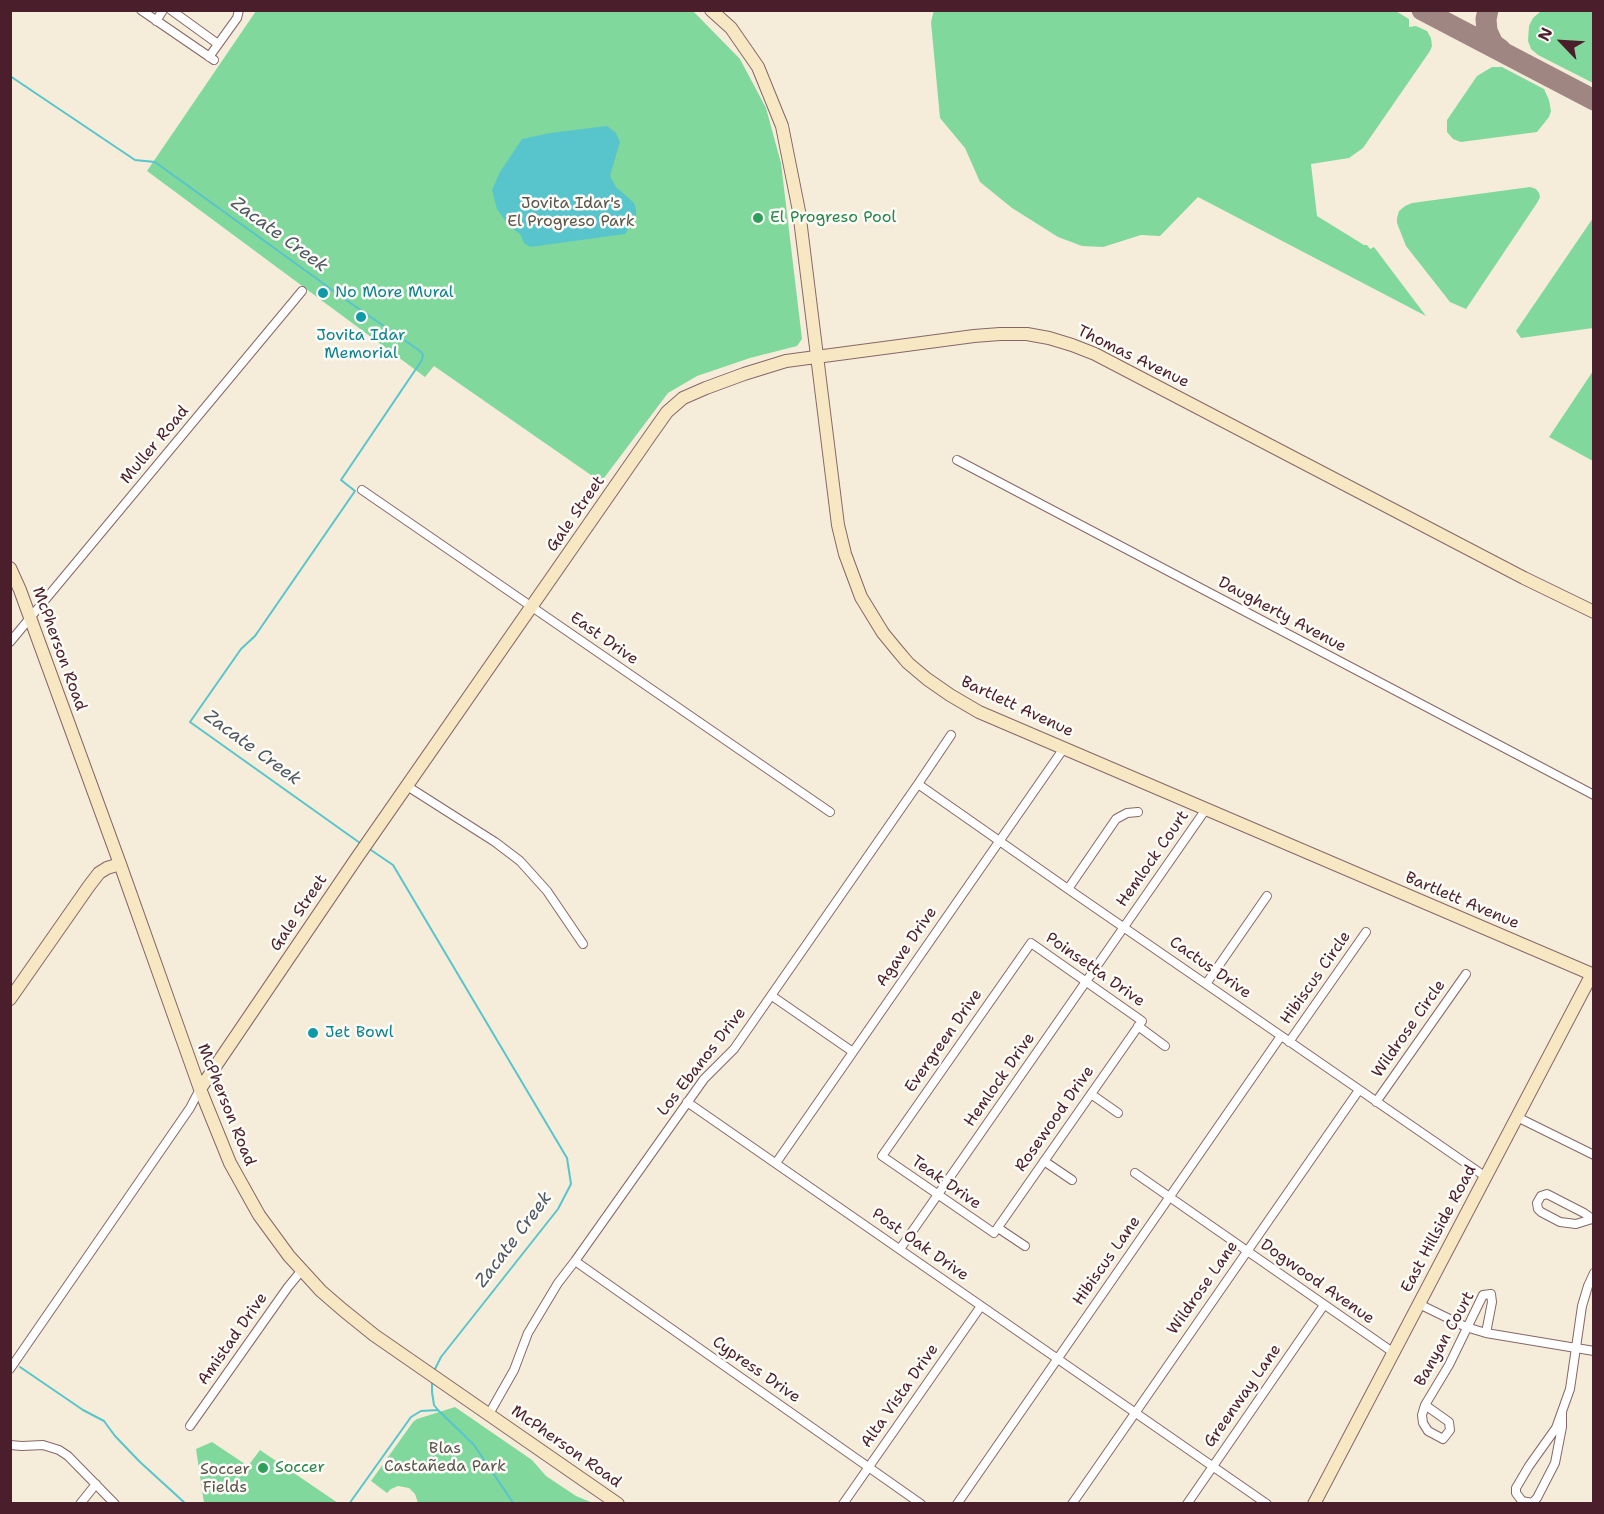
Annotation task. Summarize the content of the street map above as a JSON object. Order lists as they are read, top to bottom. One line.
{"streets":{"main road":["Thomas Avenue","Gale Street","McPherson Road","Bartlett Avenue","East Hillside Road"],"street":["Muller Road","Daugherty Avenue","East Drive","Hemlock Court","Agave Drive","Cactus Drive","Poinsetta Drive","Hibiscus Circle","Wildrose Circle","Evergreen Drive","Los Ebanos Drive","Hemlock Drive","Rosewood Drive","Teak Drive","Post Oak Drive","Hibiscus Lane","Dogwood Avenue","Wildrose Lane","Amistad Drive","Banyan Court","Cypress Drive","Alta Vista Drive","Greenway Lane"]},"crossings":[["Thomas Avenue","Gale Street"],["Thomas Avenue","Bartlett Avenue"],["Muller Road","McPherson Road"],["Gale Street","East Drive"],["Gale Street","McPherson Road"],["McPherson Road","Los Ebanos Drive"],["McPherson Road","Amistad Drive"],["Bartlett Avenue","Hemlock Court"],["Bartlett Avenue","Agave Drive"],["Bartlett Avenue","East Hillside Road"],["Hemlock Court","Cactus Drive"],["Hemlock Court","Hemlock Drive"],["Agave Drive","Cactus Drive"],["Agave Drive","Post Oak Drive"],["Cactus Drive","Hibiscus Circle"],["Cactus Drive","Wildrose Circle"],["Cactus Drive","Los Ebanos Drive"],["Cactus Drive","Hemlock Drive"],["Cactus Drive","East Hillside Road"],["Cactus Drive","Hibiscus Lane"],["Cactus Drive","Wildrose Lane"],["Poinsetta Drive","Evergreen Drive"],["Poinsetta Drive","Hemlock Drive"],["Poinsetta Drive","Rosewood Drive"],["Evergreen Drive","Teak Drive"],["Los Ebanos Drive","Post Oak Drive"],["Los Ebanos Drive","Cypress Drive"],["Hemlock Drive","Teak Drive"],["Hemlock Drive","Post Oak Drive"],["Rosewood Drive","Teak Drive"],["East Hillside Road","Dogwood Avenue"],["Post Oak Drive","Hibiscus Lane"],["Post Oak Drive","Wildrose Lane"],["Post Oak Drive","Alta Vista Drive"],["Post Oak Drive","Greenway Lane"],["Hibiscus Lane","Dogwood Avenue"],["Dogwood Avenue","Wildrose Lane"],["Dogwood Avenue","Greenway Lane"],["Cypress Drive","Alta Vista Drive"]],"water":["Zacate Creek"],"parks":["Jovita Idar's El Progreso Park","Blas Castañeda Park","Soccer Fields"],"places":["El Progreso Pool","No More Mural","Jovita Idar Memorial","Jet Bowl","Soccer"],"north":"top left"}
